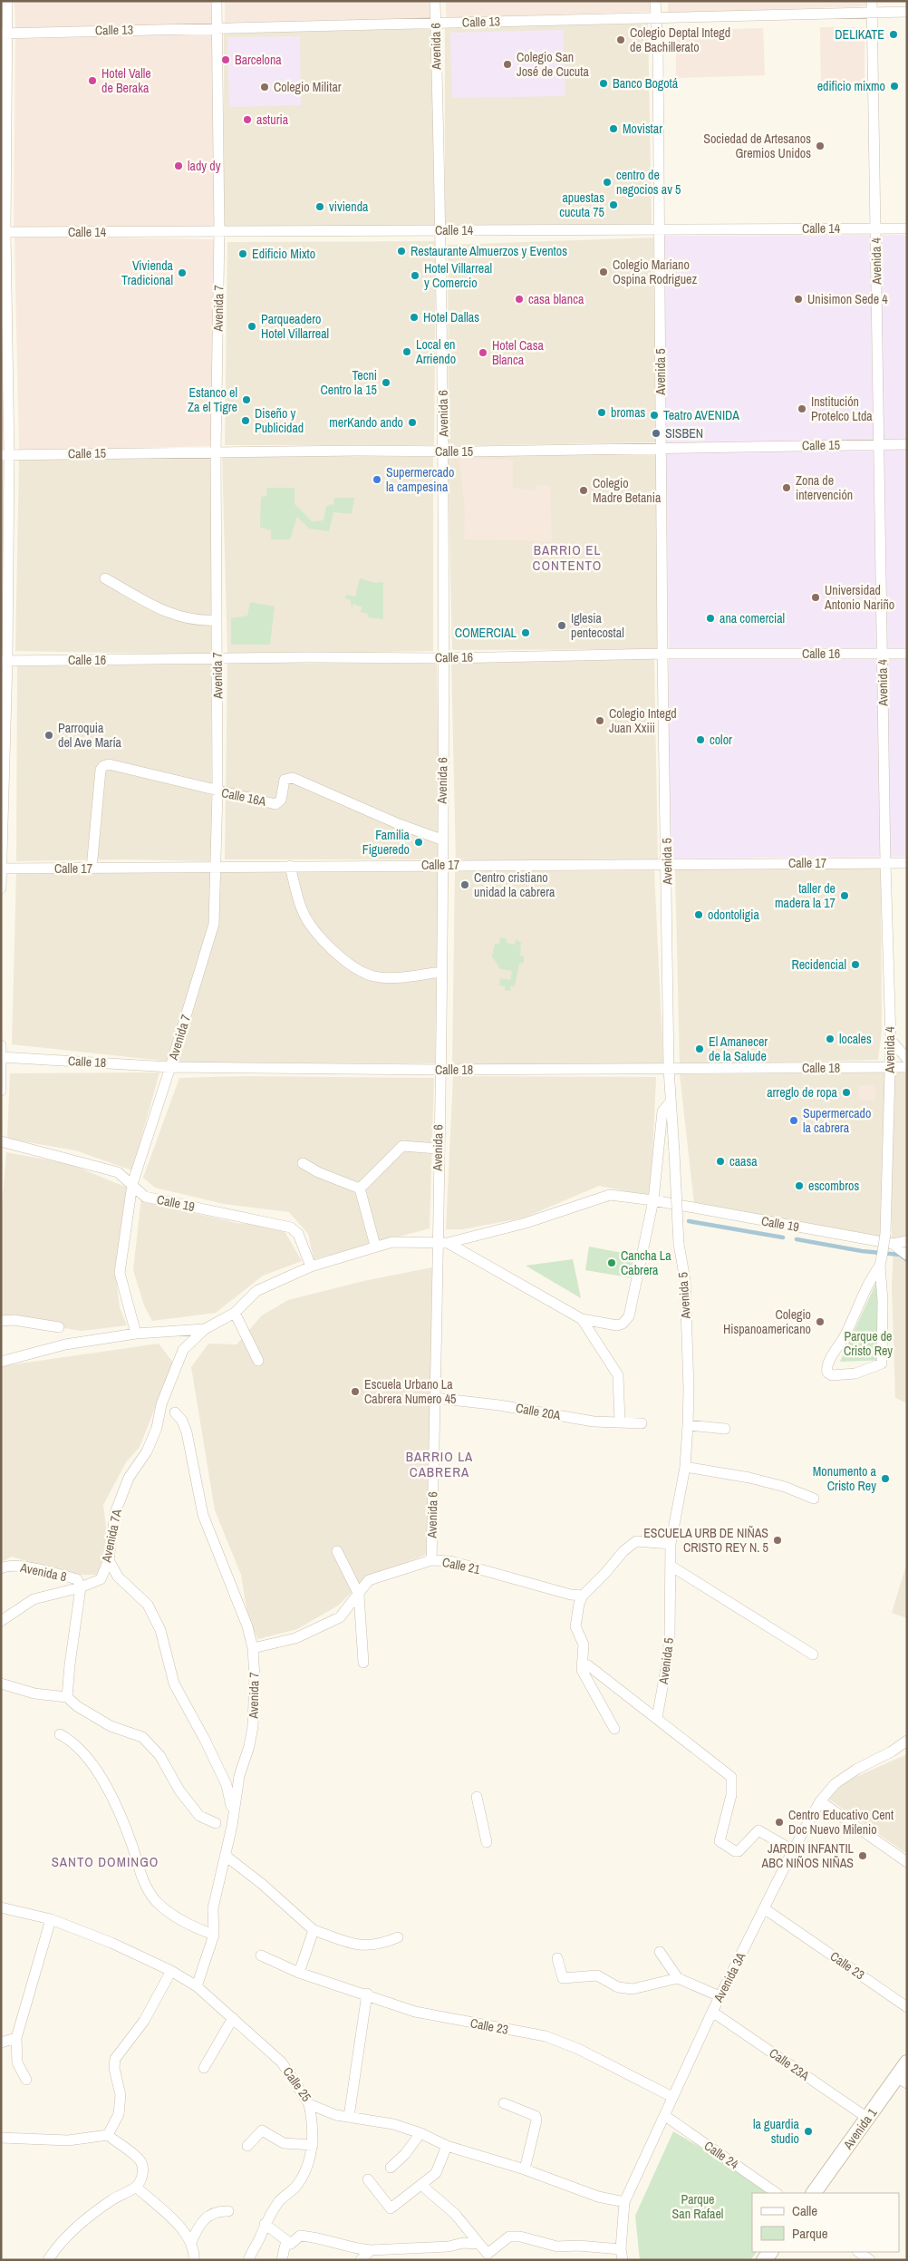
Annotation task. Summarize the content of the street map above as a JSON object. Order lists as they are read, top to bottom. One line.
{"streets":{"street":["Calle 13","Avenida 6","Calle 14","Avenida 4","Avenida 7","Avenida 5","Calle 15","Calle 16","Calle 16A","Calle 17","Calle 18","Calle 19","Calle 20A","Avenida 7A","Calle 21","Avenida 8","Calle 23","Avenida 3A","Calle 23A","Calle 25","Avenida 1","Calle 24"]},"crossings":[["Calle 13","Avenida 6"],["Calle 13","Avenida 4"],["Calle 13","Avenida 7"],["Calle 13","Avenida 5"],["Avenida 6","Calle 14"],["Avenida 6","Calle 15"],["Avenida 6","Calle 16"],["Avenida 6","Calle 16A"],["Avenida 6","Calle 17"],["Avenida 6","Calle 18"],["Avenida 6","Calle 19"],["Avenida 6","Calle 20A"],["Avenida 6","Calle 21"],["Calle 14","Avenida 4"],["Calle 14","Avenida 7"],["Calle 14","Avenida 5"],["Avenida 4","Calle 15"],["Avenida 4","Calle 16"],["Avenida 4","Calle 17"],["Avenida 4","Calle 18"],["Avenida 7","Calle 15"],["Avenida 7","Calle 16"],["Avenida 7","Calle 16A"],["Avenida 7","Calle 17"],["Avenida 7","Calle 18"],["Avenida 7","Calle 19"],["Avenida 7","Calle 21"],["Avenida 7","Calle 25"],["Avenida 5","Calle 15"],["Avenida 5","Calle 16"],["Avenida 5","Calle 17"],["Avenida 5","Calle 18"],["Calle 16A","Calle 17"],["Calle 19","Avenida 7A"],["Avenida 7A","Avenida 8"],["Calle 23","Avenida 3A"],["Avenida 3A","Calle 23A"],["Avenida 3A","Calle 25"],["Avenida 3A","Calle 24"],["Calle 23A","Avenida 1"]],"districts":["BARRIO EL CONTENTO","BARRIO LA CABRERA","SANTO DOMINGO"],"parks":["Parque de Cristo Rey","Parque San Rafael"],"places":["DELIKATE","Colegio Deptal Integd de Bachillerato","Barcelona","Colegio San José de Cucuta","Hotel Valle de Beraka","Banco Bogotá","edificio mixmo","Colegio Militar","asturia","Movistar","Sociedad de Artesanos Gremios Unidos","lady dy","centro de negocios av 5","apuestas cucuta 75","vivienda","Restaurante Almuerzos y Eventos","Edificio Mixto","Colegio Mariano Ospina Rodriguez","Vivienda Tradicional","Hotel Villarreal y Comercio","casa blanca","Unisimon Sede 4","Hotel Dallas","Parqueadero Hotel Villarreal","Local en Arriendo","Hotel Casa Blanca","Tecni Centro la 15","Estanco el Za el Tigre","Institución Protelco Ltda","bromas","Teatro AVENIDA","Diseño y Publicidad","merKando ando","SISBEN","Supermercado la campesina","Zona de intervención","Colegio Madre Betania","Universidad Antonio Nariño","ana comercial","Iglesia pentecostal","COMERCIAL","Colegio Integd Juan Xxiii","Parroquia del Ave María","color","Familia Figueredo","Centro cristiano unidad la cabrera","taller de madera la 17","odontoligia","Recidencial","locales","El Amanecer de la Salude","arreglo de ropa","Supermercado la cabrera","caasa","escombros","Cancha La Cabrera","Colegio Hispanoamericano","Escuela Urbano La Cabrera Numero 45","Monumento a Cristo Rey","ESCUELA URB DE NIÑAS CRISTO REY N. 5","Centro Educativo Cent Doc Nuevo Milenio","JARDIN INFANTIL ABC NIÑOS NIÑAS","la guardia studio"],"legend":["Calle","Parque"]}
